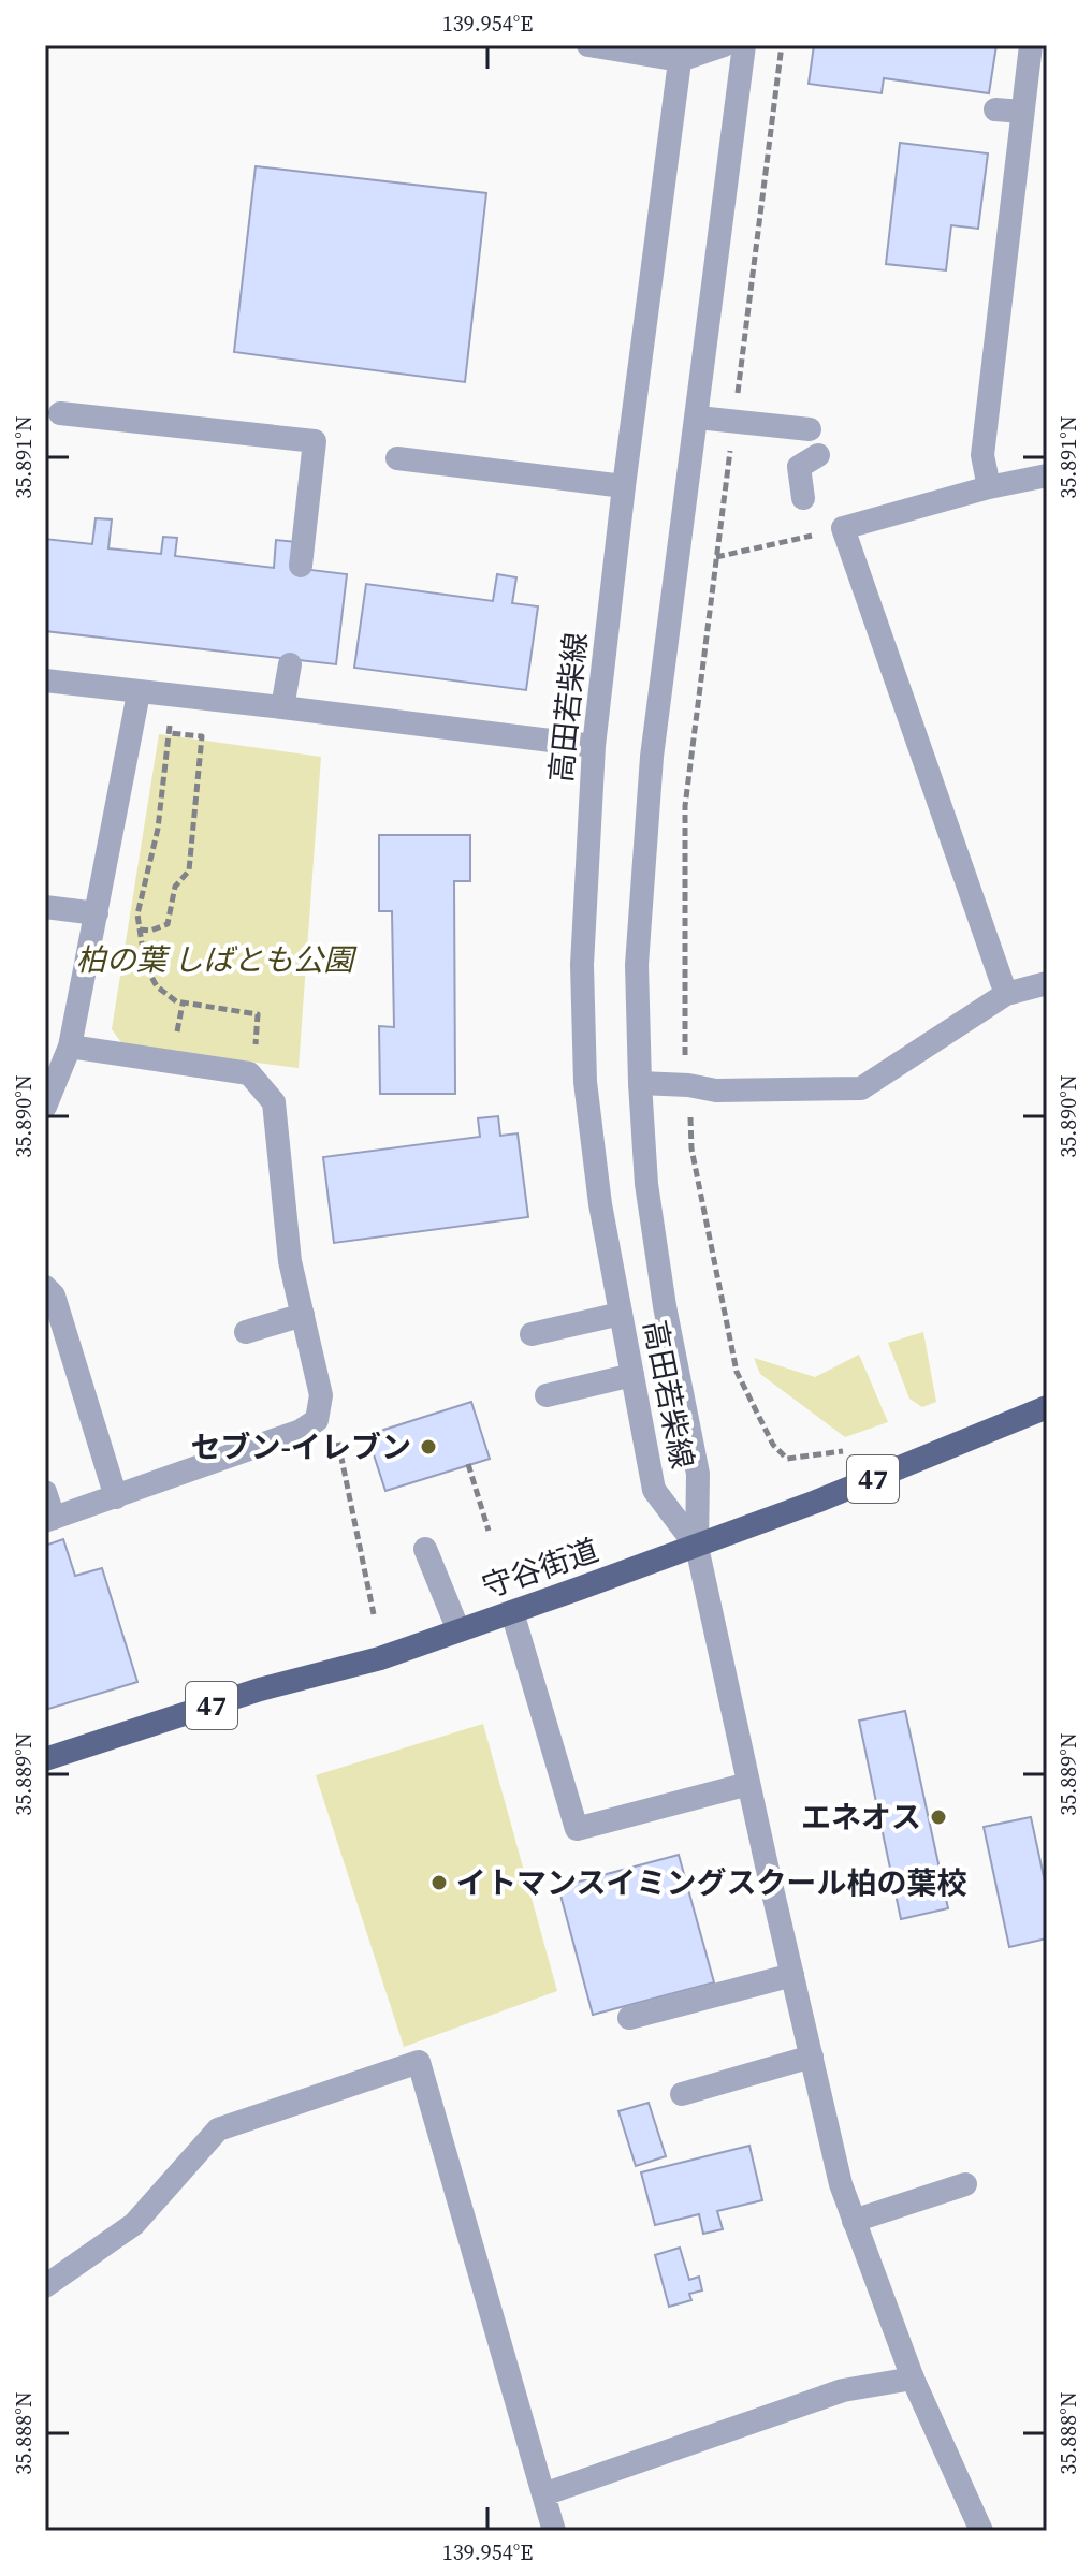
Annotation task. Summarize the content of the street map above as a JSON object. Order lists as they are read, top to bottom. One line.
{"streets":{"main road":["47","守谷街道"],"street":["高田若柴線"]},"crossings":[["高田若柴線","守谷街道"]],"parks":["柏の葉 しばとも公園"],"places":["セブン-イレブン","エネオス","イトマンスイミングスクール柏の葉校"],"coordinates":["139.954°E","35.891°N","35.890°N","35.889°N","35.888°N"]}
